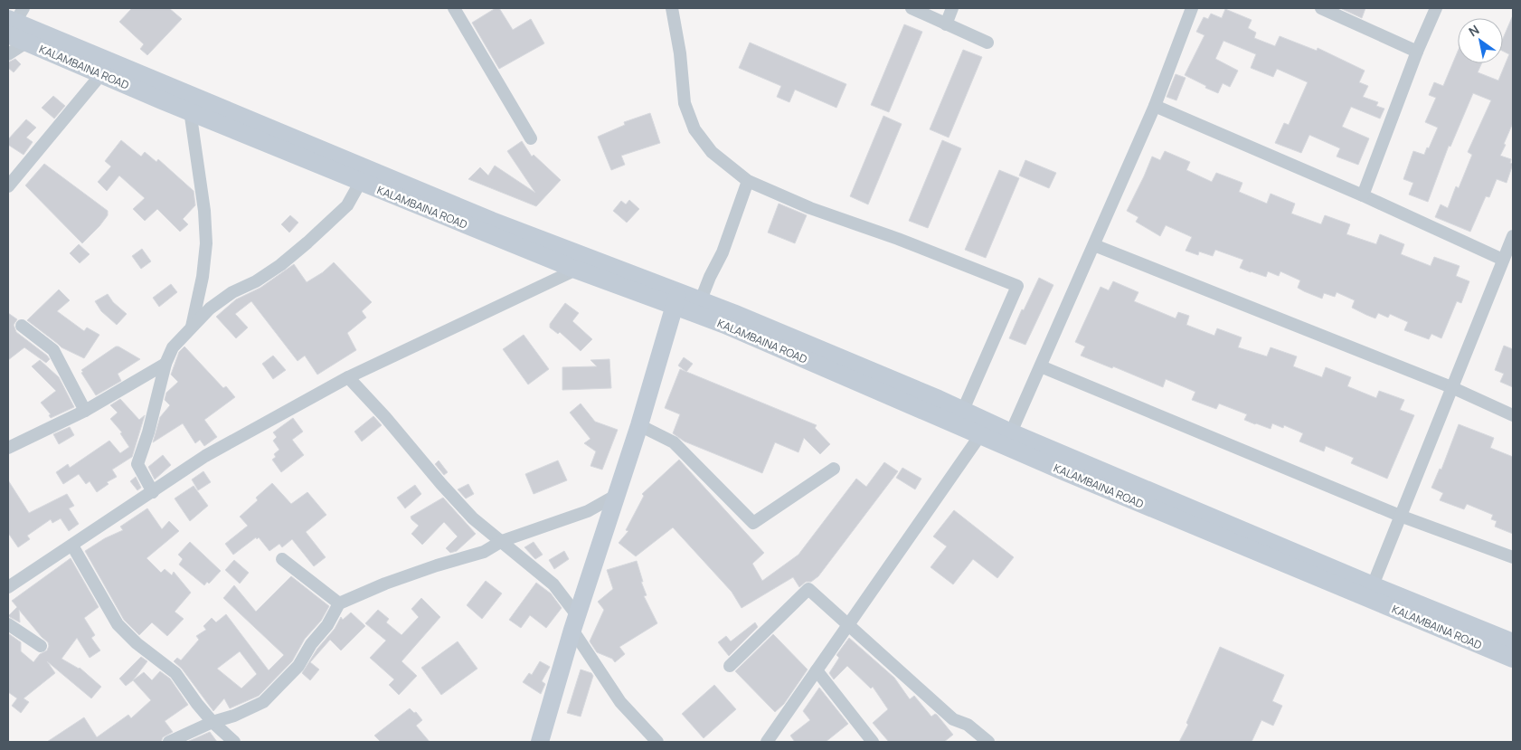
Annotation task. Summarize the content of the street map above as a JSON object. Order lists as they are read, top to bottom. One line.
{"streets":{"main road":["KALAMBAINA ROAD"]},"north":"top left"}
